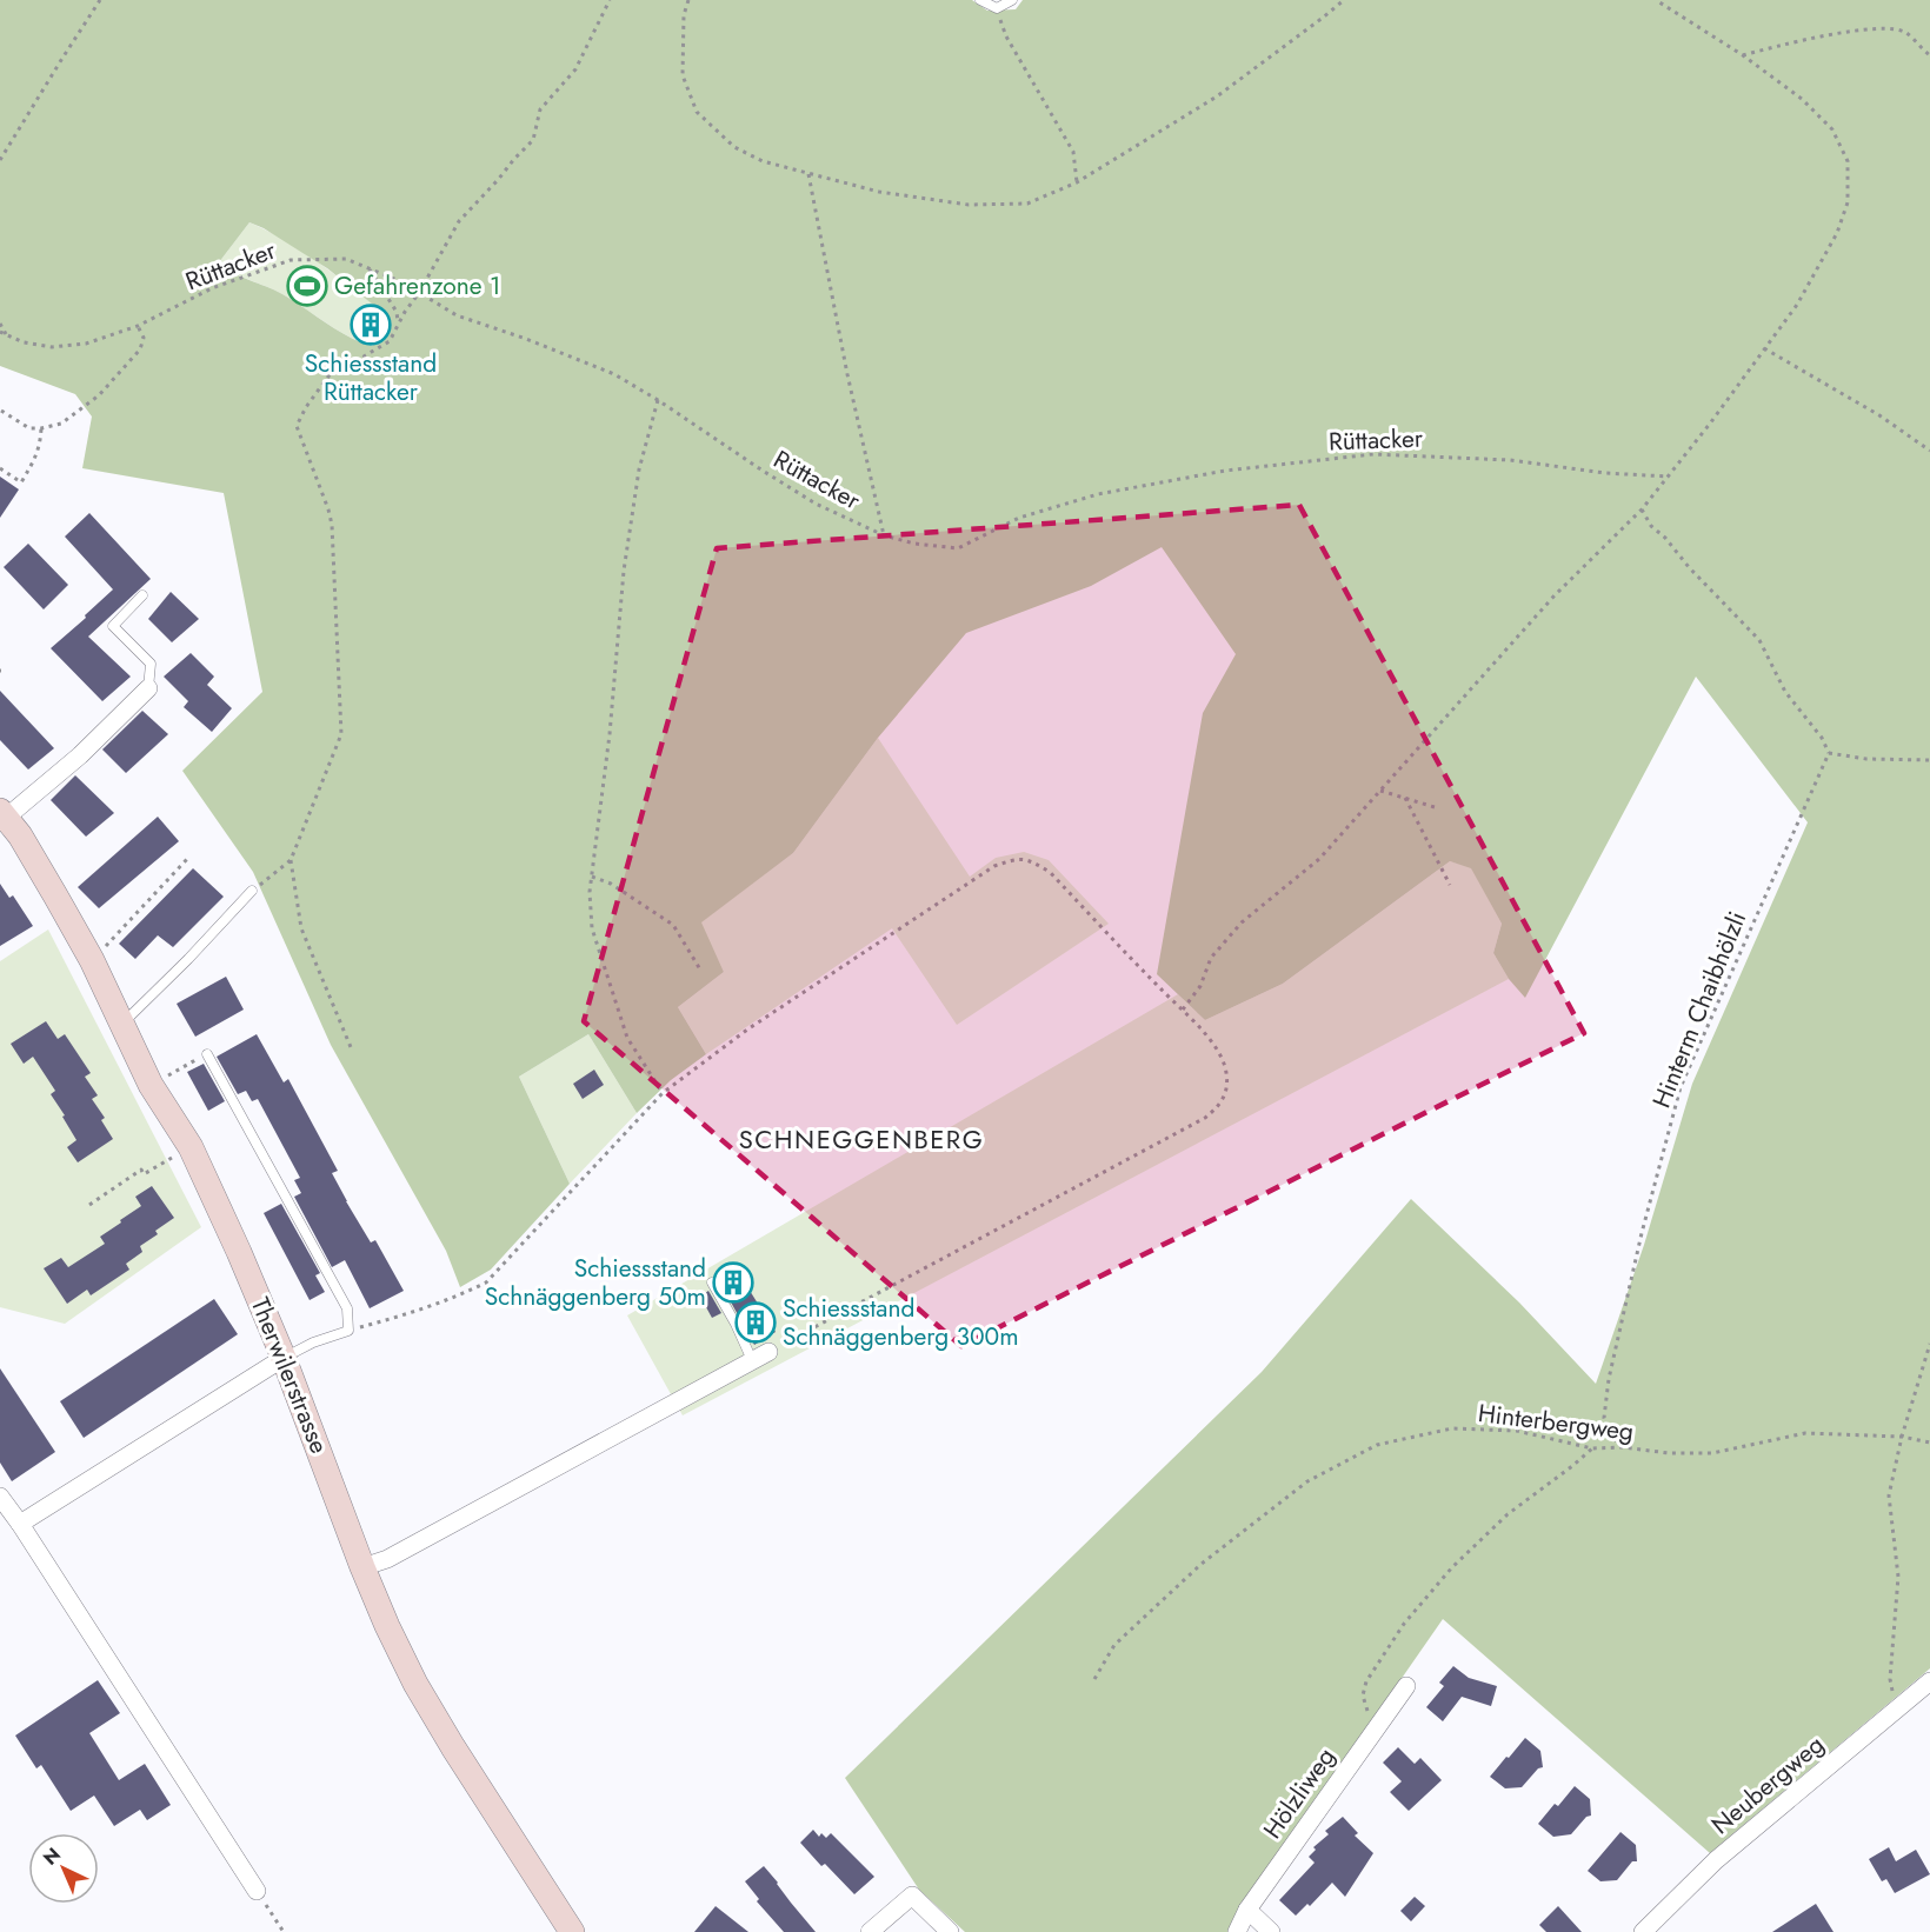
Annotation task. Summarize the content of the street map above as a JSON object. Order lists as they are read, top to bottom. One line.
{"streets":{"main road":["Therwilerstrasse"],"street":["Neubergweg","Hölzliweg"],"path":["Rüttacker","Hinterm Chaibhölzli","Hinterbergweg"]},"crossings":[["Hinterm Chaibhölzli","Hinterbergweg"]],"districts":["SCHNEGGENBERG"],"places":{"sports":["Gefahrenzone 1"],"building":["Schiessstand Rüttacker","Schiessstand Schnäggenberg 50m","Schiessstand Schnäggenberg 300m"]},"north":"top left"}
